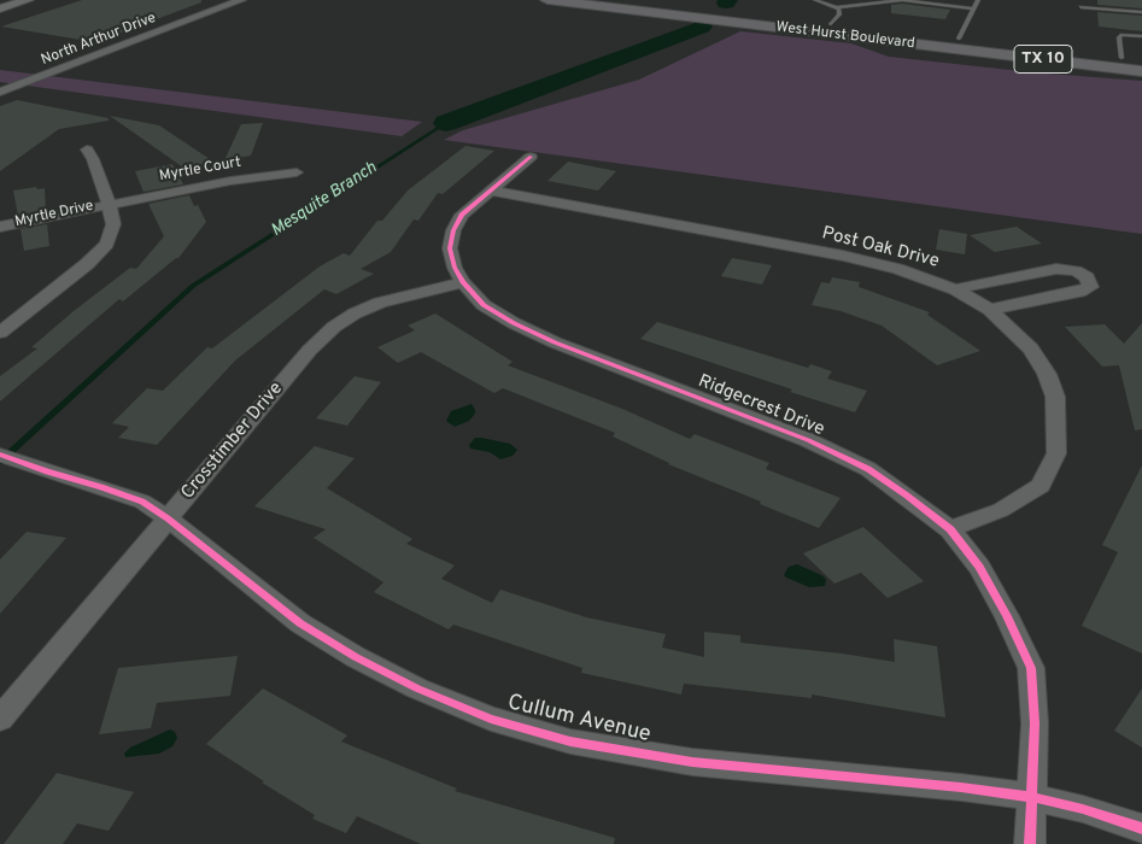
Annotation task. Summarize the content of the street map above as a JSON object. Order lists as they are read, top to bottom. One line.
{"streets":{"main road":["West Hurst Boulevard","TX 10"],"street":["North Arthur Drive","Myrtle Court","Myrtle Drive","Post Oak Drive","Ridgecrest Drive","Crosstimber Drive","Cullum Avenue"]},"crossings":[["Myrtle Court","Myrtle Drive"],["Post Oak Drive","Ridgecrest Drive"],["Ridgecrest Drive","Crosstimber Drive"],["Ridgecrest Drive","Cullum Avenue"],["Crosstimber Drive","Cullum Avenue"]],"water":["Mesquite Branch"]}
